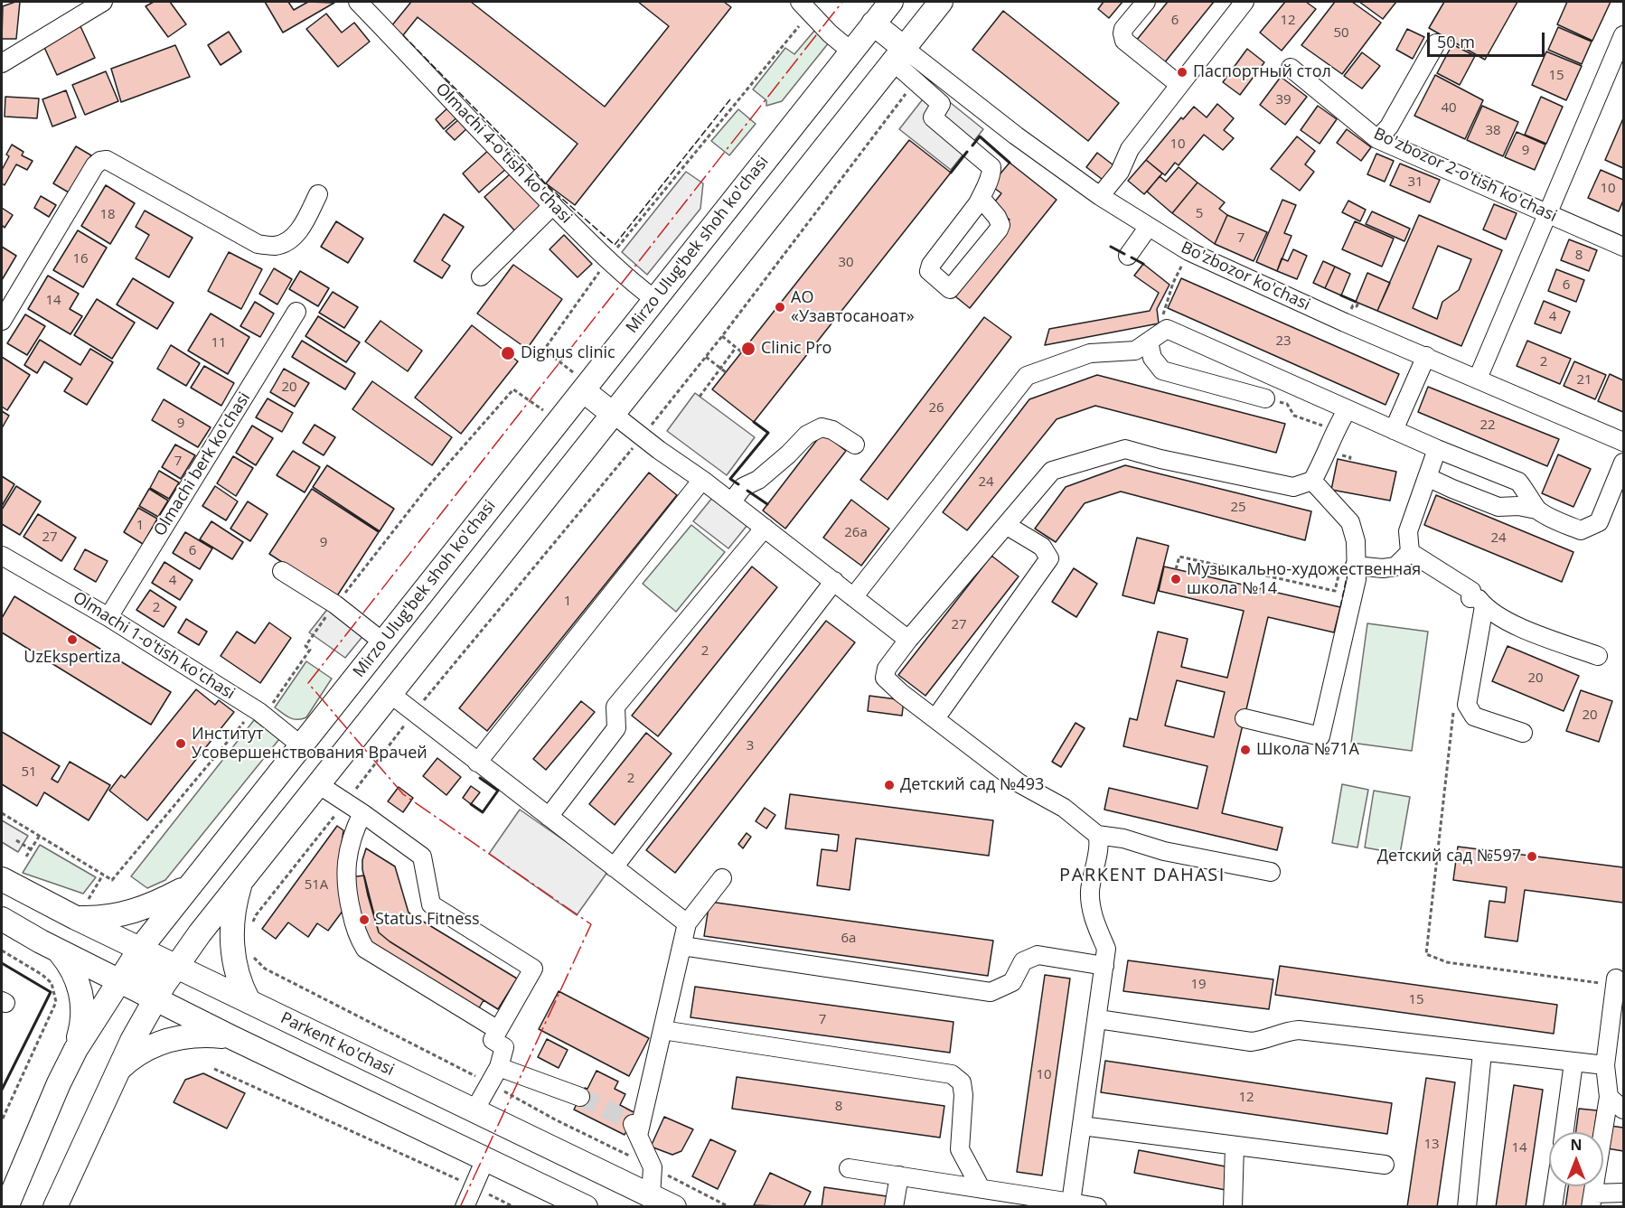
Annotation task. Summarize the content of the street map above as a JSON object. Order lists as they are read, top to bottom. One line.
{"streets":{"main road":["Mirzo Ulug'bek shoh ko'chasi","Parkent ko'chasi"],"street":["Olmachi 4-o'tish ko'chasi","Bo'zbozor 2-o'tish ko'chasi","Bo'zbozor ko'chasi","Olmachi berk ko'chasi","Olmachi 1-o'tish ko'chasi"]},"crossings":[["Olmachi 4-o'tish ko'chasi","Mirzo Ulug'bek shoh ko'chasi"],["Mirzo Ulug'bek shoh ko'chasi","Olmachi 1-o'tish ko'chasi"],["Mirzo Ulug'bek shoh ko'chasi","Parkent ko'chasi"],["Olmachi berk ko'chasi","Olmachi 1-o'tish ko'chasi"]],"districts":["PARKENT DAHASI"],"places":["Паспортный стол","АО «Узавтосаноат»","Clinic Pro","Dignus clinic","Музыкально-художественная школа №14","UzEkspertiza","Институт Усовершенствования Врачей","Школа №71А","Детский сад №493","Детский сад №597","Status Fitness"],"house_numbers":["6","12","50","15","39","40","38","10","9","31","10","5","18","7","8","16","30","6","14","4","23","11","2","21","20","26","9","22","7","24","25","1","26a","27","24","9","6","4","1","2","27","2","20","20","3","51","2","51А","6а","19","15","7","10","12","8","13","14"],"scale_bar":"50 m","north":"top"}
